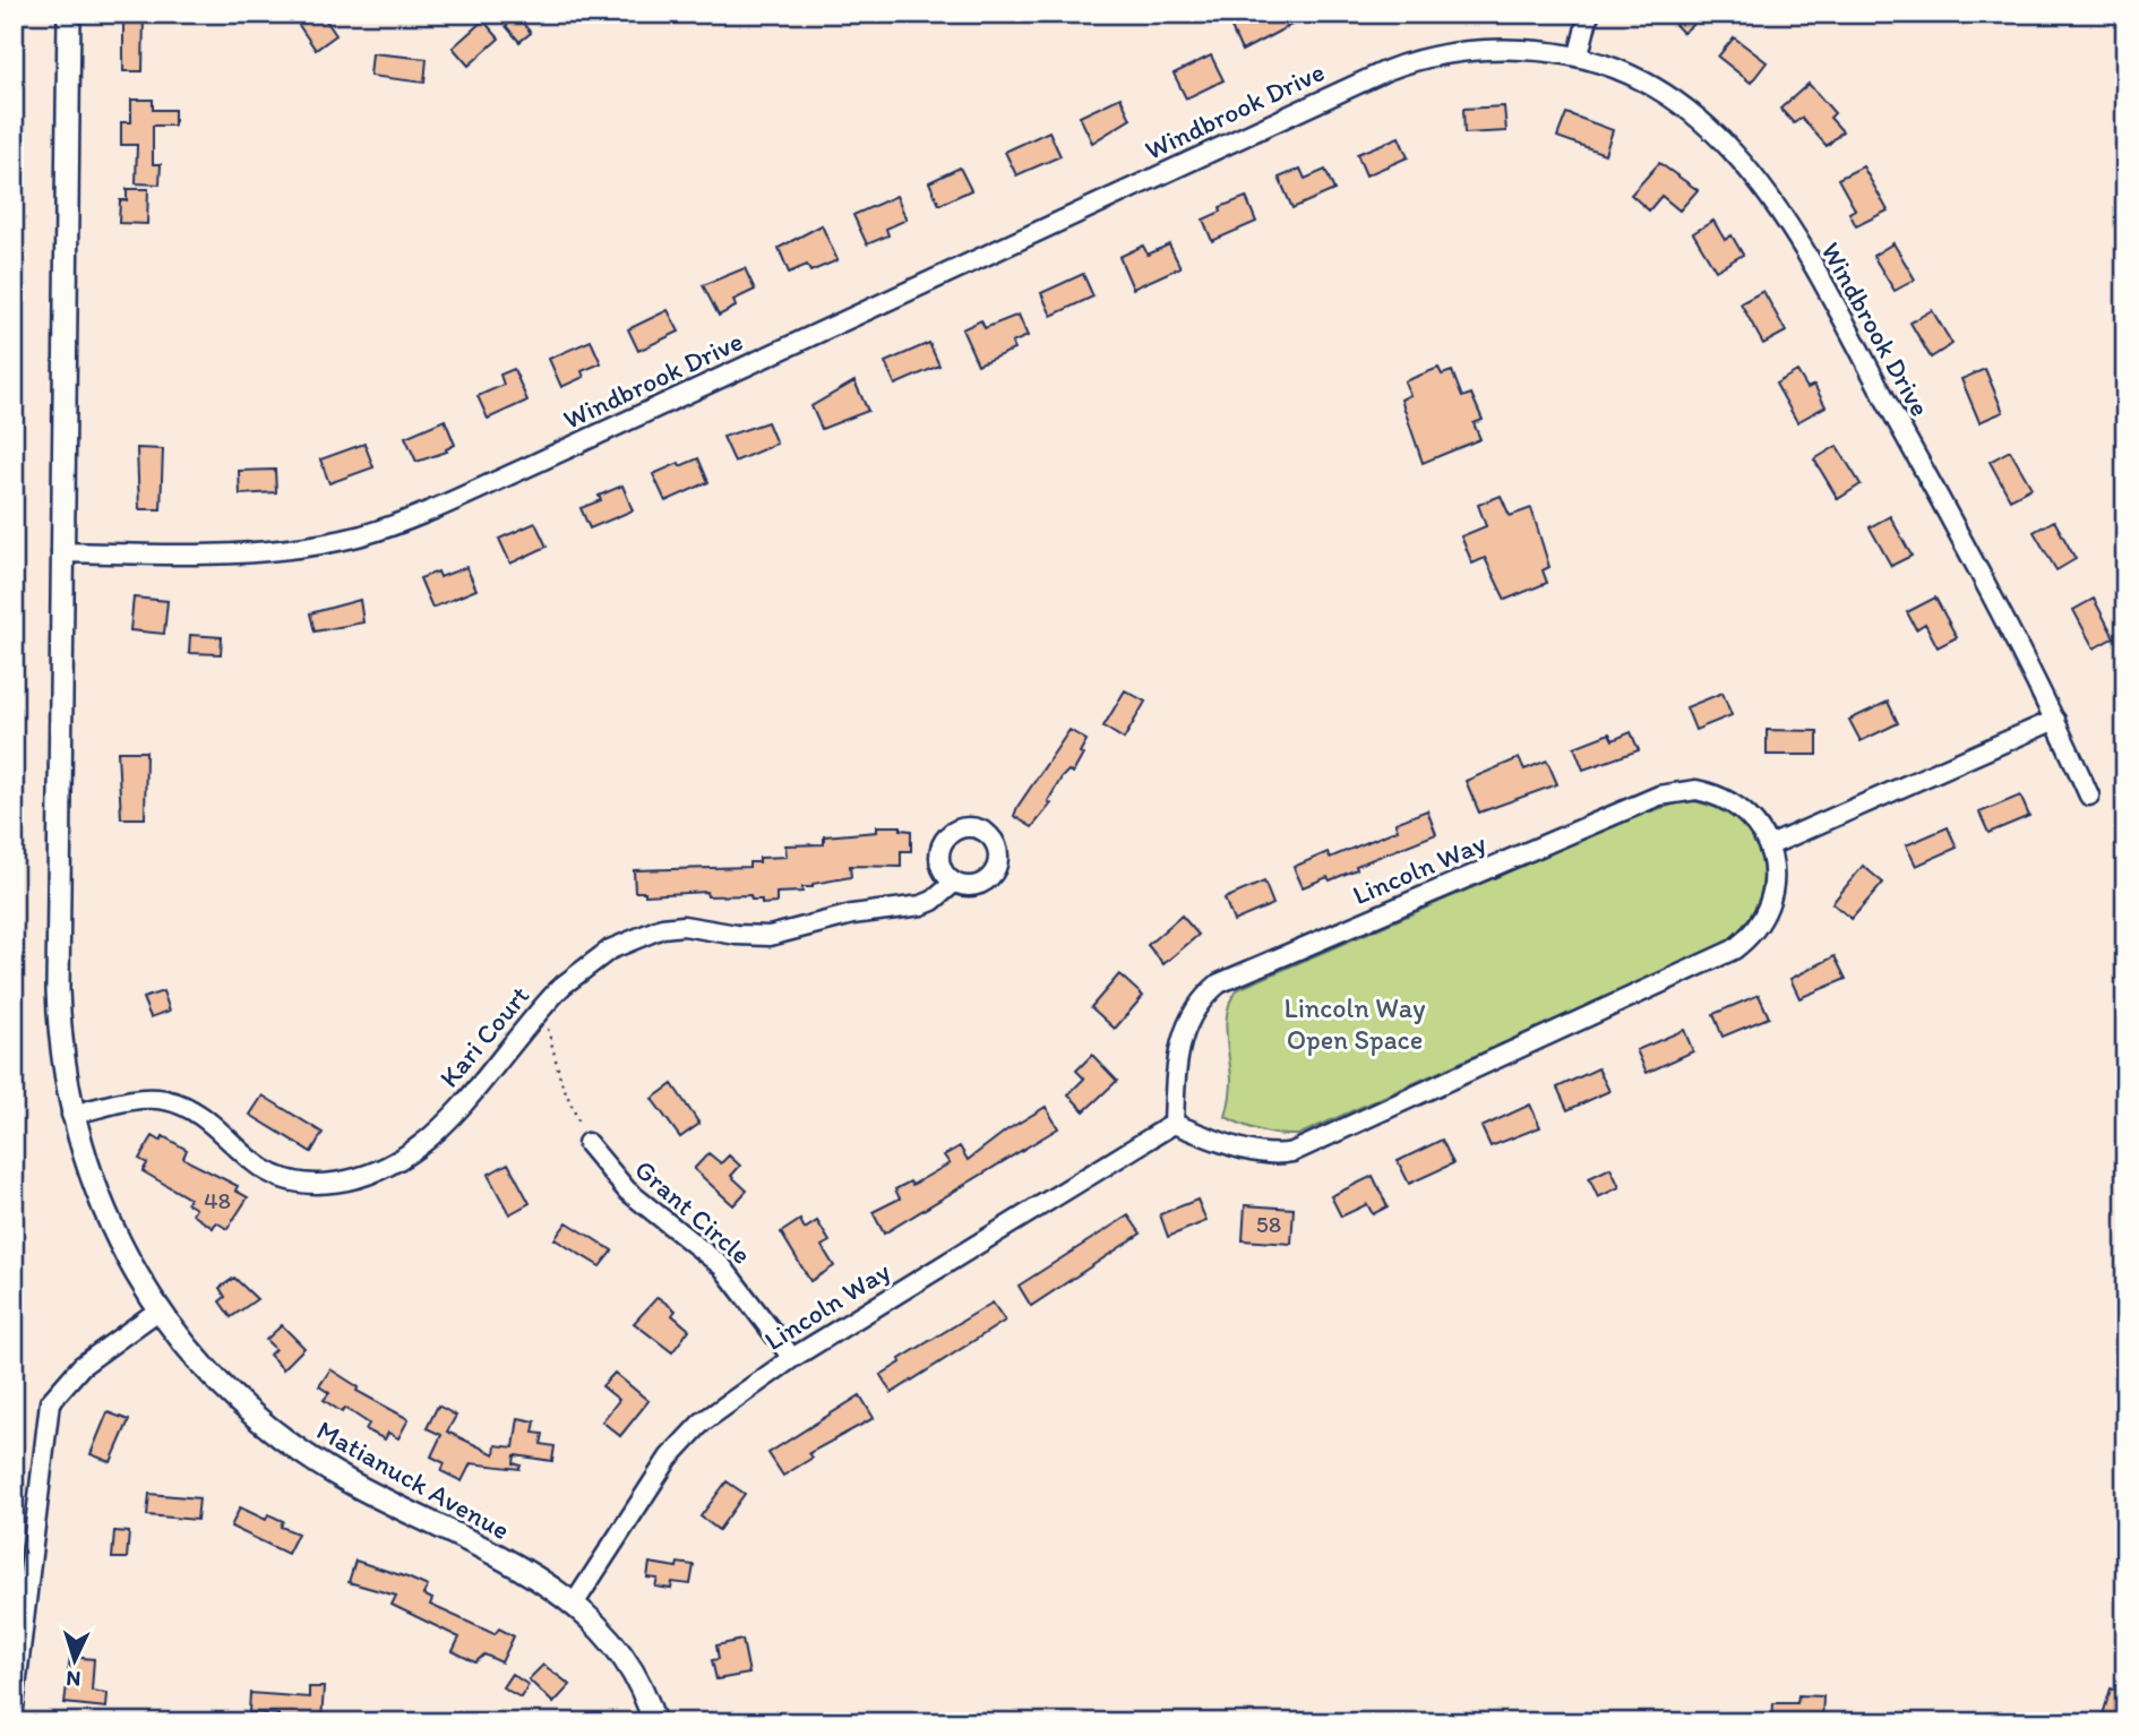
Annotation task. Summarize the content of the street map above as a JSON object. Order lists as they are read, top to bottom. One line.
{"streets":{"street":["Windbrook Drive","Lincoln Way","Kari Court","Grant Circle","Matianuck Avenue"]},"crossings":[["Windbrook Drive","Matianuck Avenue"],["Lincoln Way","Grant Circle"],["Lincoln Way","Matianuck Avenue"],["Kari Court","Matianuck Avenue"]],"parks":["Lincoln Way Open Space"],"house_numbers":["48","58"],"north":"bottom"}
